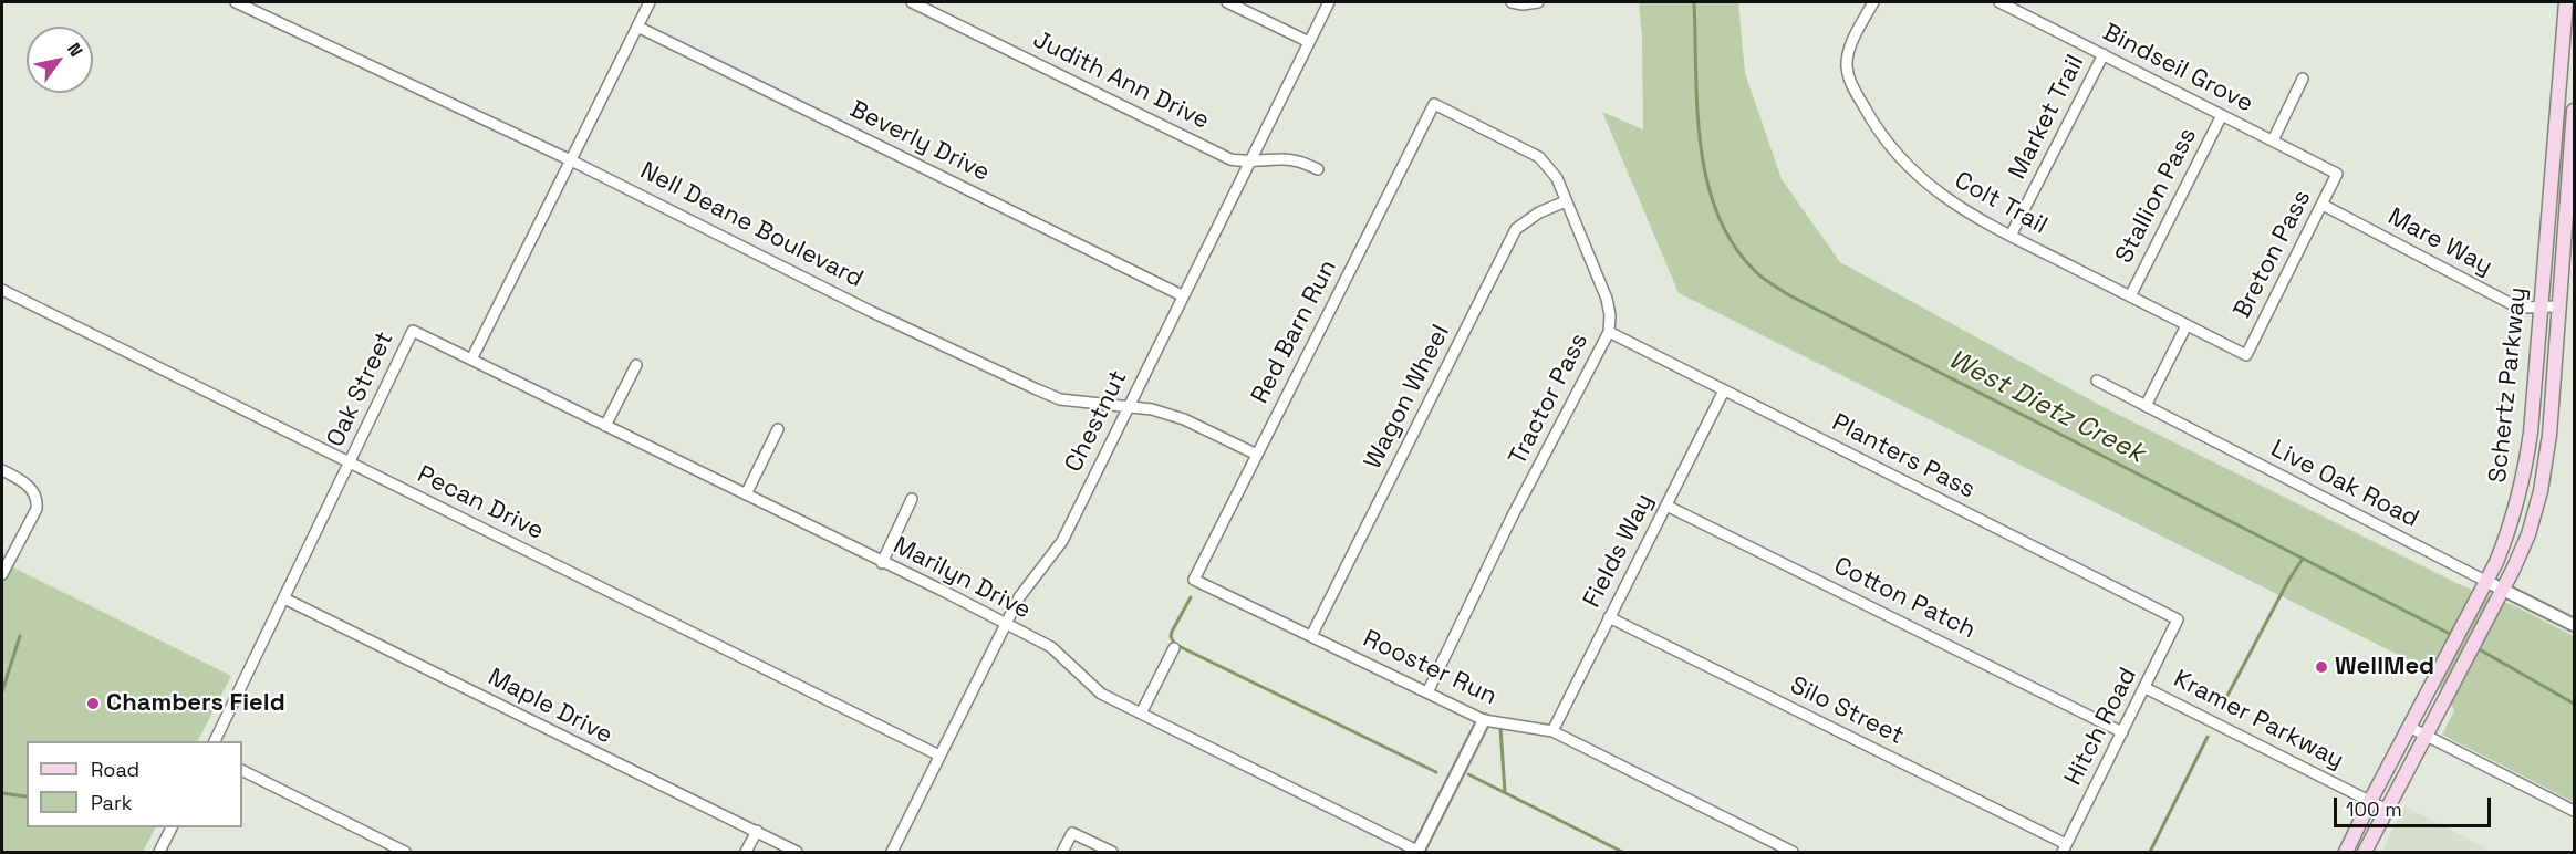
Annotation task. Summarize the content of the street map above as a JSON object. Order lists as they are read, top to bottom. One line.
{"streets":{"main road":["Schertz Parkway"],"street":["Bindseil Grove","Judith Ann Drive","Market Trail","Beverly Drive","Stallion Pass","Colt Trail","Nell Deane Boulevard","Mare Way","Breton Pass","Red Barn Run","Oak Street","Wagon Wheel","Tractor Pass","Chestnut","Planters Pass","Live Oak Road","Pecan Drive","Fields Way","Marilyn Drive","Cotton Patch","Rooster Run","Maple Drive","Silo Street","Kramer Parkway","Hitch Road"]},"crossings":[["Bindseil Grove","Market Trail"],["Bindseil Grove","Stallion Pass"],["Bindseil Grove","Breton Pass"],["Judith Ann Drive","Chestnut"],["Market Trail","Colt Trail"],["Beverly Drive","Chestnut"],["Stallion Pass","Colt Trail"],["Colt Trail","Breton Pass"],["Nell Deane Boulevard","Red Barn Run"],["Nell Deane Boulevard","Chestnut"],["Mare Way","Breton Pass"],["Mare Way","Schertz Parkway"],["Red Barn Run","Tractor Pass"],["Red Barn Run","Rooster Run"],["Schertz Parkway","Live Oak Road"],["Schertz Parkway","Kramer Parkway"],["Oak Street","Pecan Drive"],["Oak Street","Marilyn Drive"],["Oak Street","Maple Drive"],["Wagon Wheel","Tractor Pass"],["Wagon Wheel","Rooster Run"],["Tractor Pass","Planters Pass"],["Tractor Pass","Rooster Run"],["Chestnut","Pecan Drive"],["Chestnut","Marilyn Drive"],["Planters Pass","Fields Way"],["Planters Pass","Hitch Road"],["Fields Way","Cotton Patch"],["Fields Way","Rooster Run"],["Fields Way","Silo Street"],["Cotton Patch","Hitch Road"],["Silo Street","Hitch Road"],["Kramer Parkway","Hitch Road"]],"water":["West Dietz Creek"],"places":["WellMed","Chambers Field"],"legend":["Road","Park"],"scale_bar":"100 m","north":"top right"}
